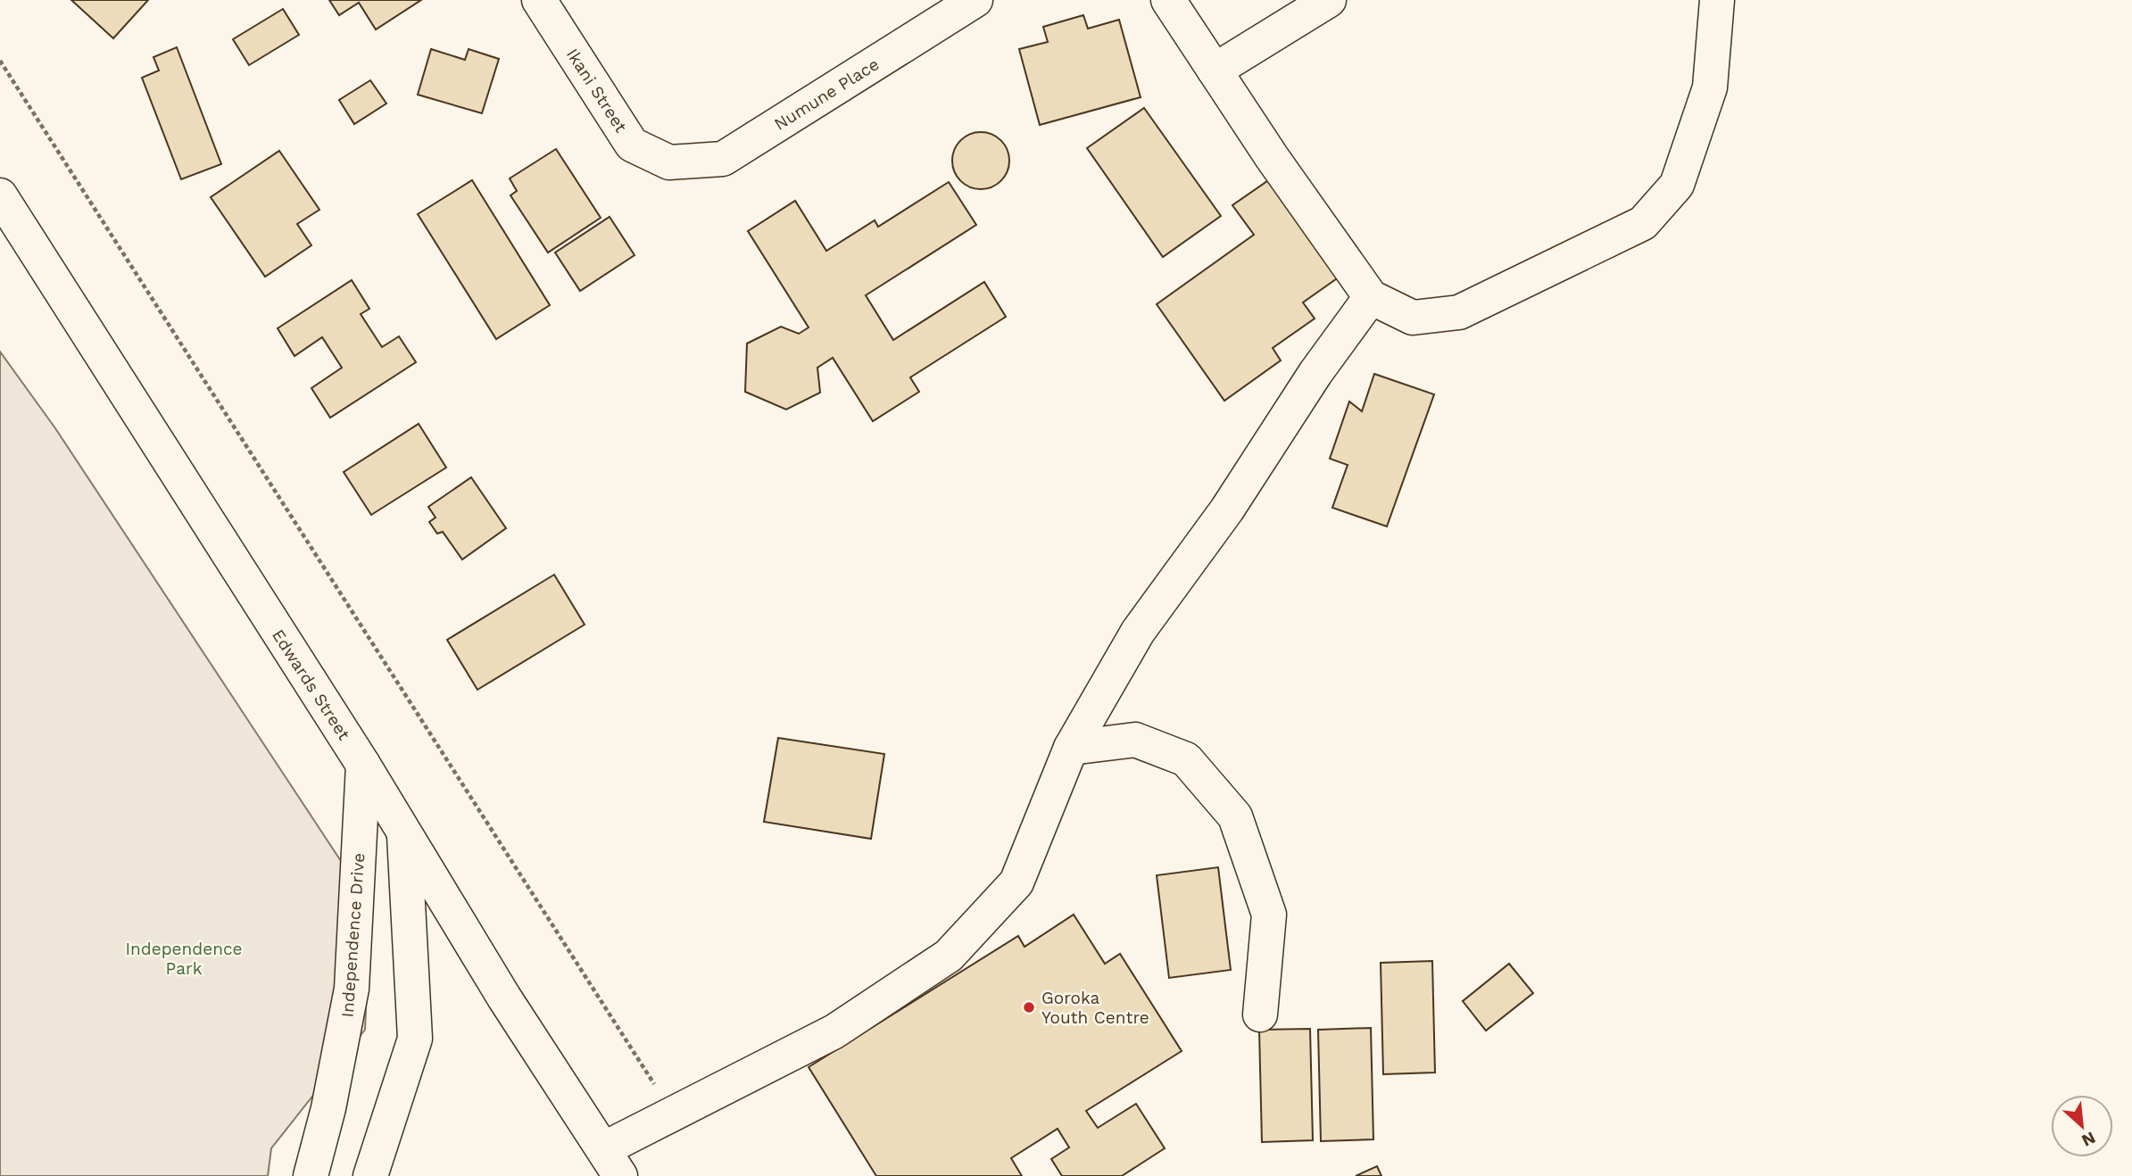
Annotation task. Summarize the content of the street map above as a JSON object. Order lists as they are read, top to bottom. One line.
{"streets":{"main road":["Ikani Street","Numune Place","Edwards Street","Independence Drive"]},"crossings":[["Ikani Street","Numune Place"],["Edwards Street","Independence Drive"]],"parks":["Independence Park"],"places":["Goroka Youth Centre"],"north":"bottom right"}
